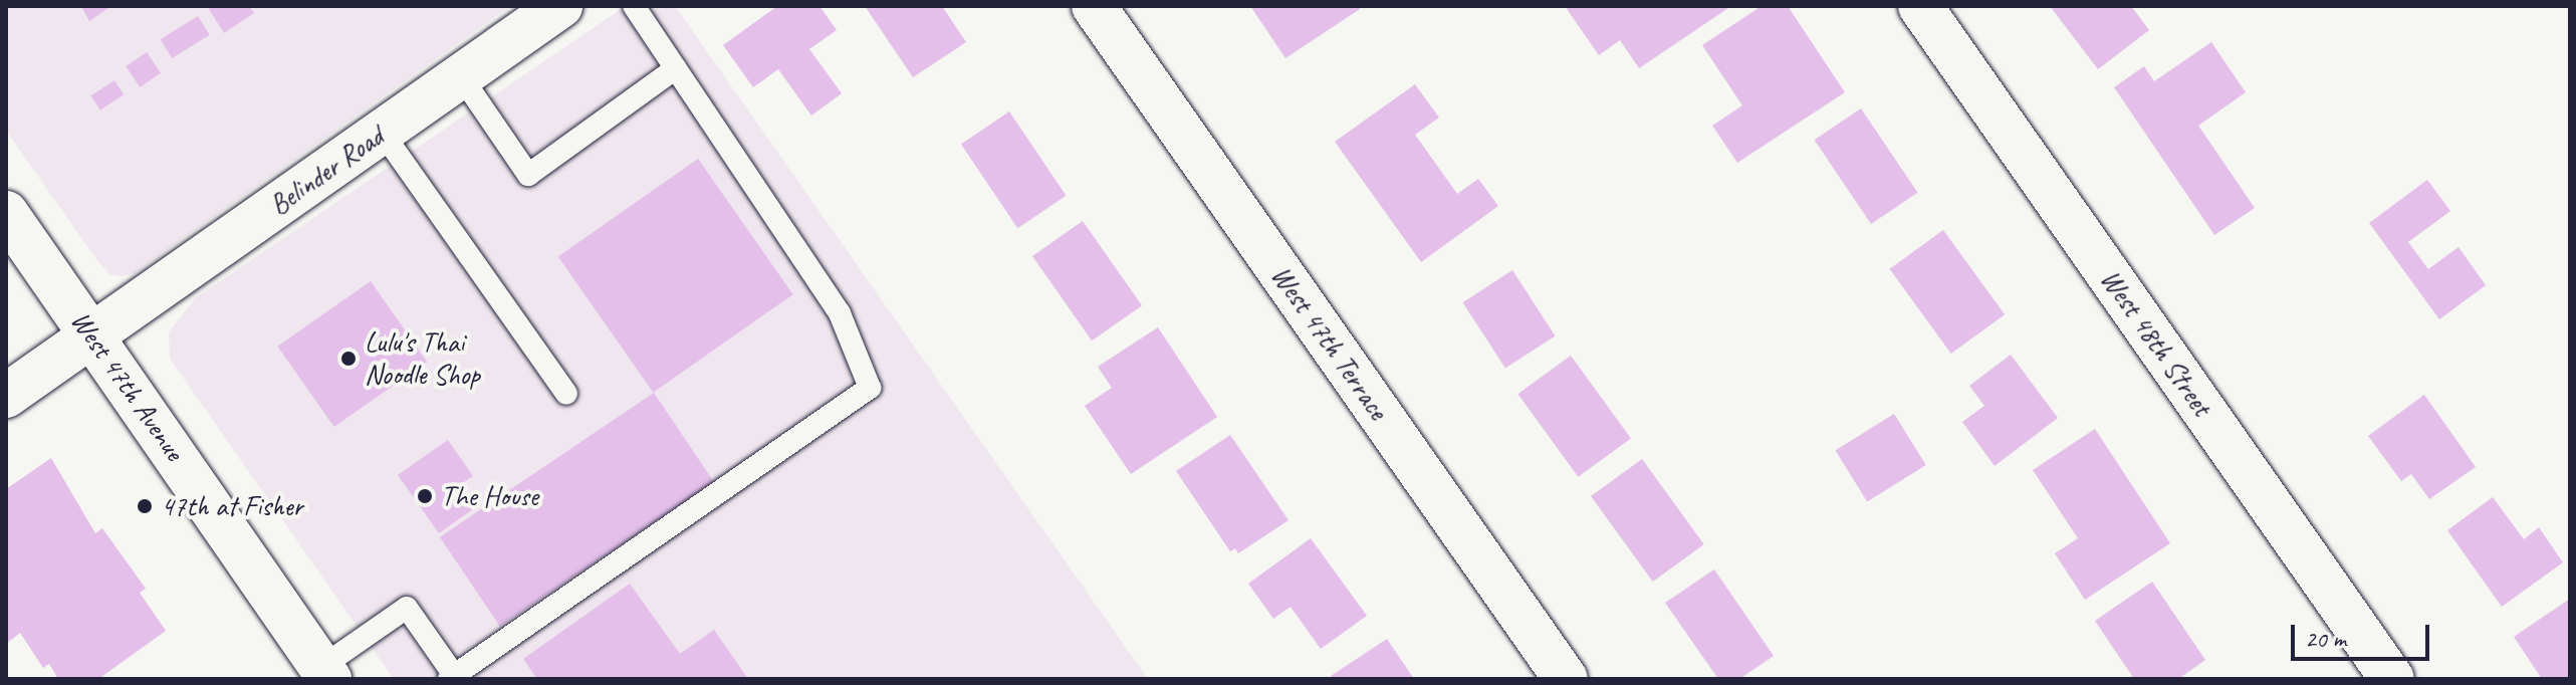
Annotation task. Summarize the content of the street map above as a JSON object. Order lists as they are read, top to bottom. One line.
{"streets":{"street":["Belinder Road","West 47th Terrace","West 48th Street","West 47th Avenue"]},"crossings":[["Belinder Road","West 47th Avenue"]],"places":["Lulu's Thai Noodle Shop","The House","47th at Fisher"],"scale_bar":"20 m"}
